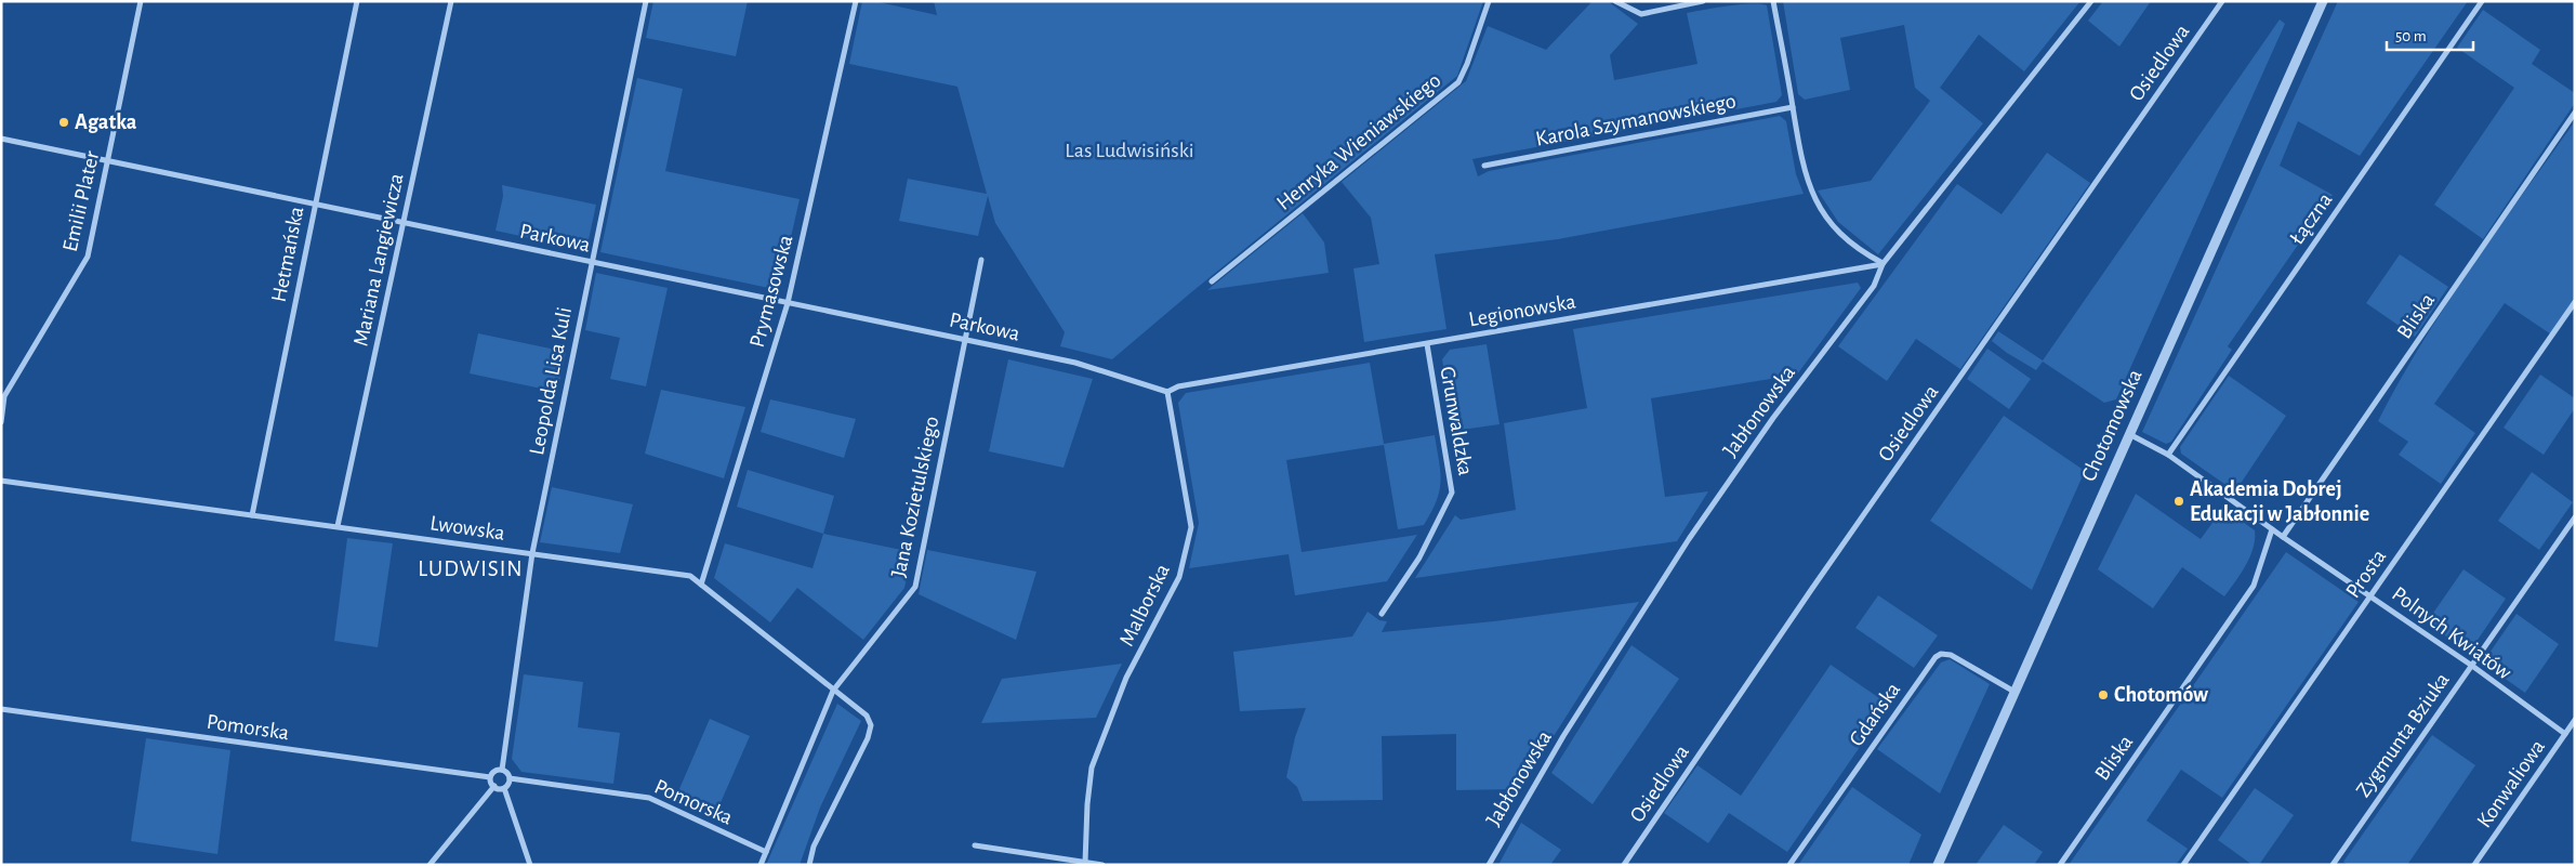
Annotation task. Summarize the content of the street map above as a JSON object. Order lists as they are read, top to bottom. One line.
{"streets":{"street":["Osiedlowa","Karola Szymanowskiego","Henryka Wieniawskiego","Emilii Plater","Łączna","Parkowa","Hetmańska","Mariana Langiewicza","Prymasowska","Legionowska","Bliska","Leopolda Lisa Kuli","Jabłonowska","Grunwaldzka","Chotomowska","Jana Kozietulskiego","Lwowska","Prosta","Malborska","Polnych Kwiatów","Gdańska","Pomorska","Zygmunta Bziuka","Konwaliowa"]},"crossings":[["Emilii Plater","Parkowa"],["Łączna","Polnych Kwiatów"],["Parkowa","Hetmańska"],["Parkowa","Mariana Langiewicza"],["Parkowa","Prymasowska"],["Parkowa","Legionowska"],["Parkowa","Leopolda Lisa Kuli"],["Parkowa","Jana Kozietulskiego"],["Parkowa","Malborska"],["Hetmańska","Lwowska"],["Mariana Langiewicza","Lwowska"],["Prymasowska","Lwowska"],["Legionowska","Jabłonowska"],["Legionowska","Grunwaldzka"],["Legionowska","Malborska"],["Bliska","Polnych Kwiatów"],["Leopolda Lisa Kuli","Lwowska"],["Leopolda Lisa Kuli","Pomorska"],["Chotomowska","Polnych Kwiatów"],["Chotomowska","Gdańska"],["Jana Kozietulskiego","Lwowska"],["Jana Kozietulskiego","Pomorska"],["Prosta","Polnych Kwiatów"],["Polnych Kwiatów","Zygmunta Bziuka"],["Polnych Kwiatów","Konwaliowa"]],"districts":["LUDWISIN"],"parks":["Las Ludwisiński"],"places":["Agatka","Akademia Dobrej Edukacji w Jabłonnie","Chotomów"],"scale_bar":"50 m"}
